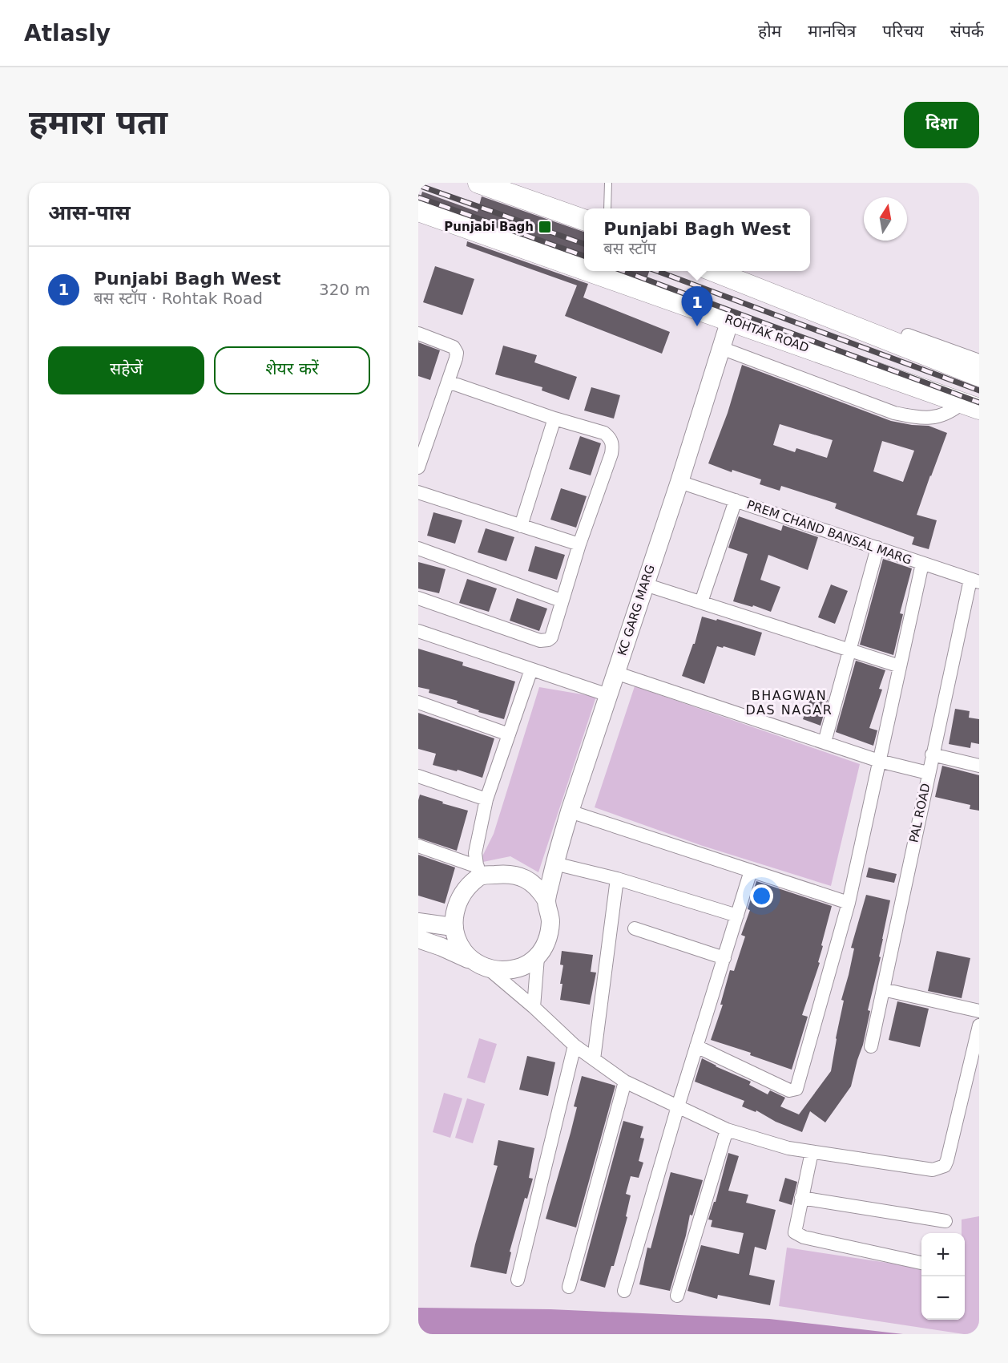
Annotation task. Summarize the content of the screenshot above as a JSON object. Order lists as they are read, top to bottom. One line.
{"streets":{"main road":["ROHTAK ROAD"],"street":["PREM CHAND BANSAL MARG","KC GARG MARG","PAL ROAD"]},"crossings":[["ROHTAK ROAD","KC GARG MARG"],["PREM CHAND BANSAL MARG","KC GARG MARG"],["PREM CHAND BANSAL MARG","PAL ROAD"]],"districts":["BHAGWAN DAS NAGAR"],"places":{"transit":["Punjabi Bagh"]},"north":"top","page":{"header":"Atlasly","nav":["होम","मानचित्र","परिचय","संपर्क"],"buttons":["दिशा",["सहेजें","शेयर करें"]],"title":"हमारा पता","heading":"आस-पास","popup":["Punjabi Bagh West","बस स्टॉप"],"list":[{"mark":"1","name":"Punjabi Bagh West","note":"बस स्टॉप · Rohtak Road","value":"320 m"}],"pins":"1","map_buttons":["+","−"]}}
